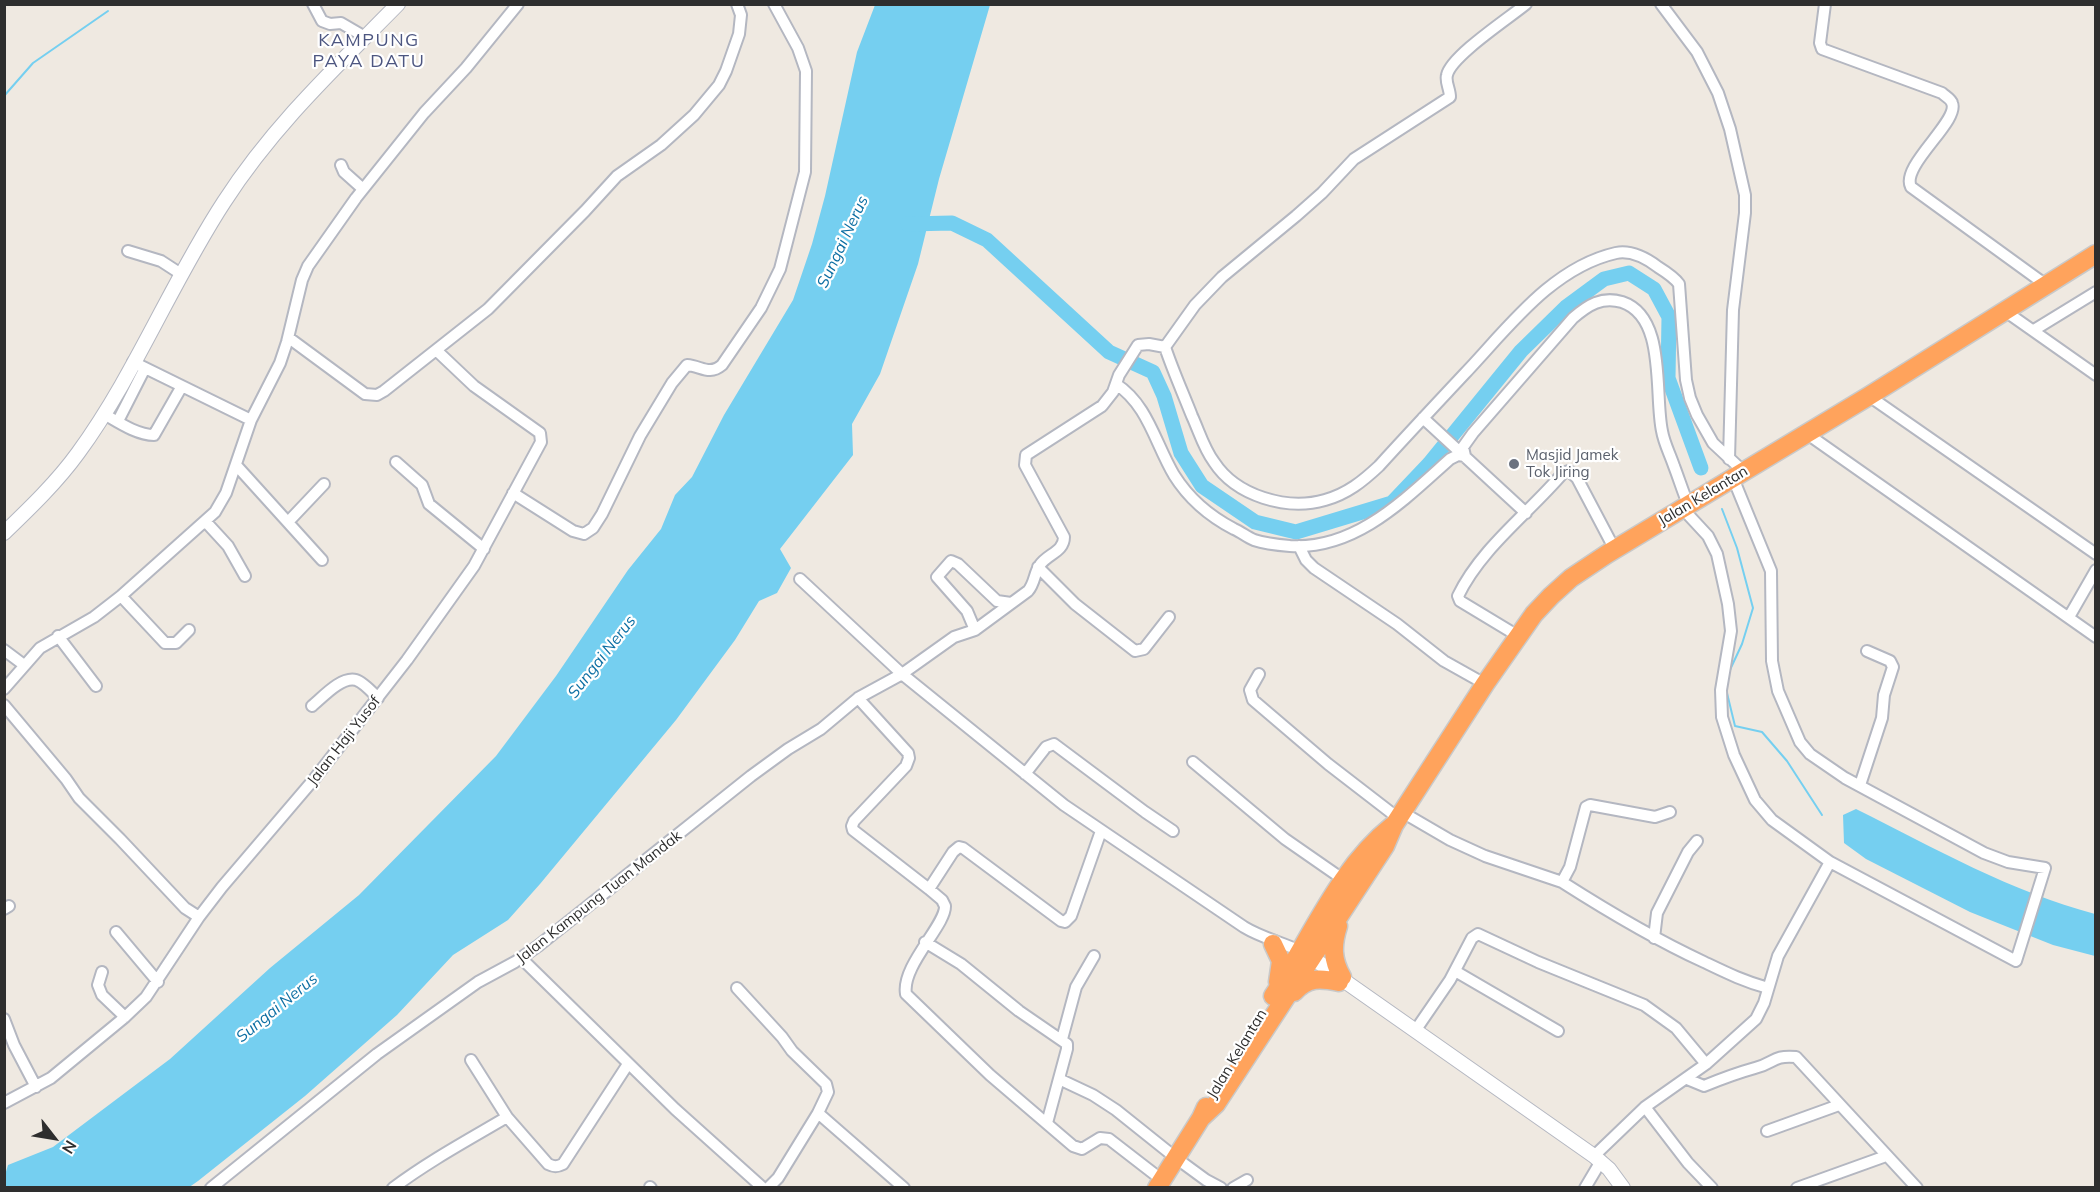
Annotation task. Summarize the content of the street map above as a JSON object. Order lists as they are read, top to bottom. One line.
{"streets":{"highway":["Jalan Kelantan"],"street":["Jalan Haji Yusof","Jalan Kampung Tuan Mandak"]},"districts":["KAMPUNG PAYA DATU"],"water":["Sungai Nerus"],"places":["Masjid Jamek Tok Jiring"],"north":"bottom right"}
